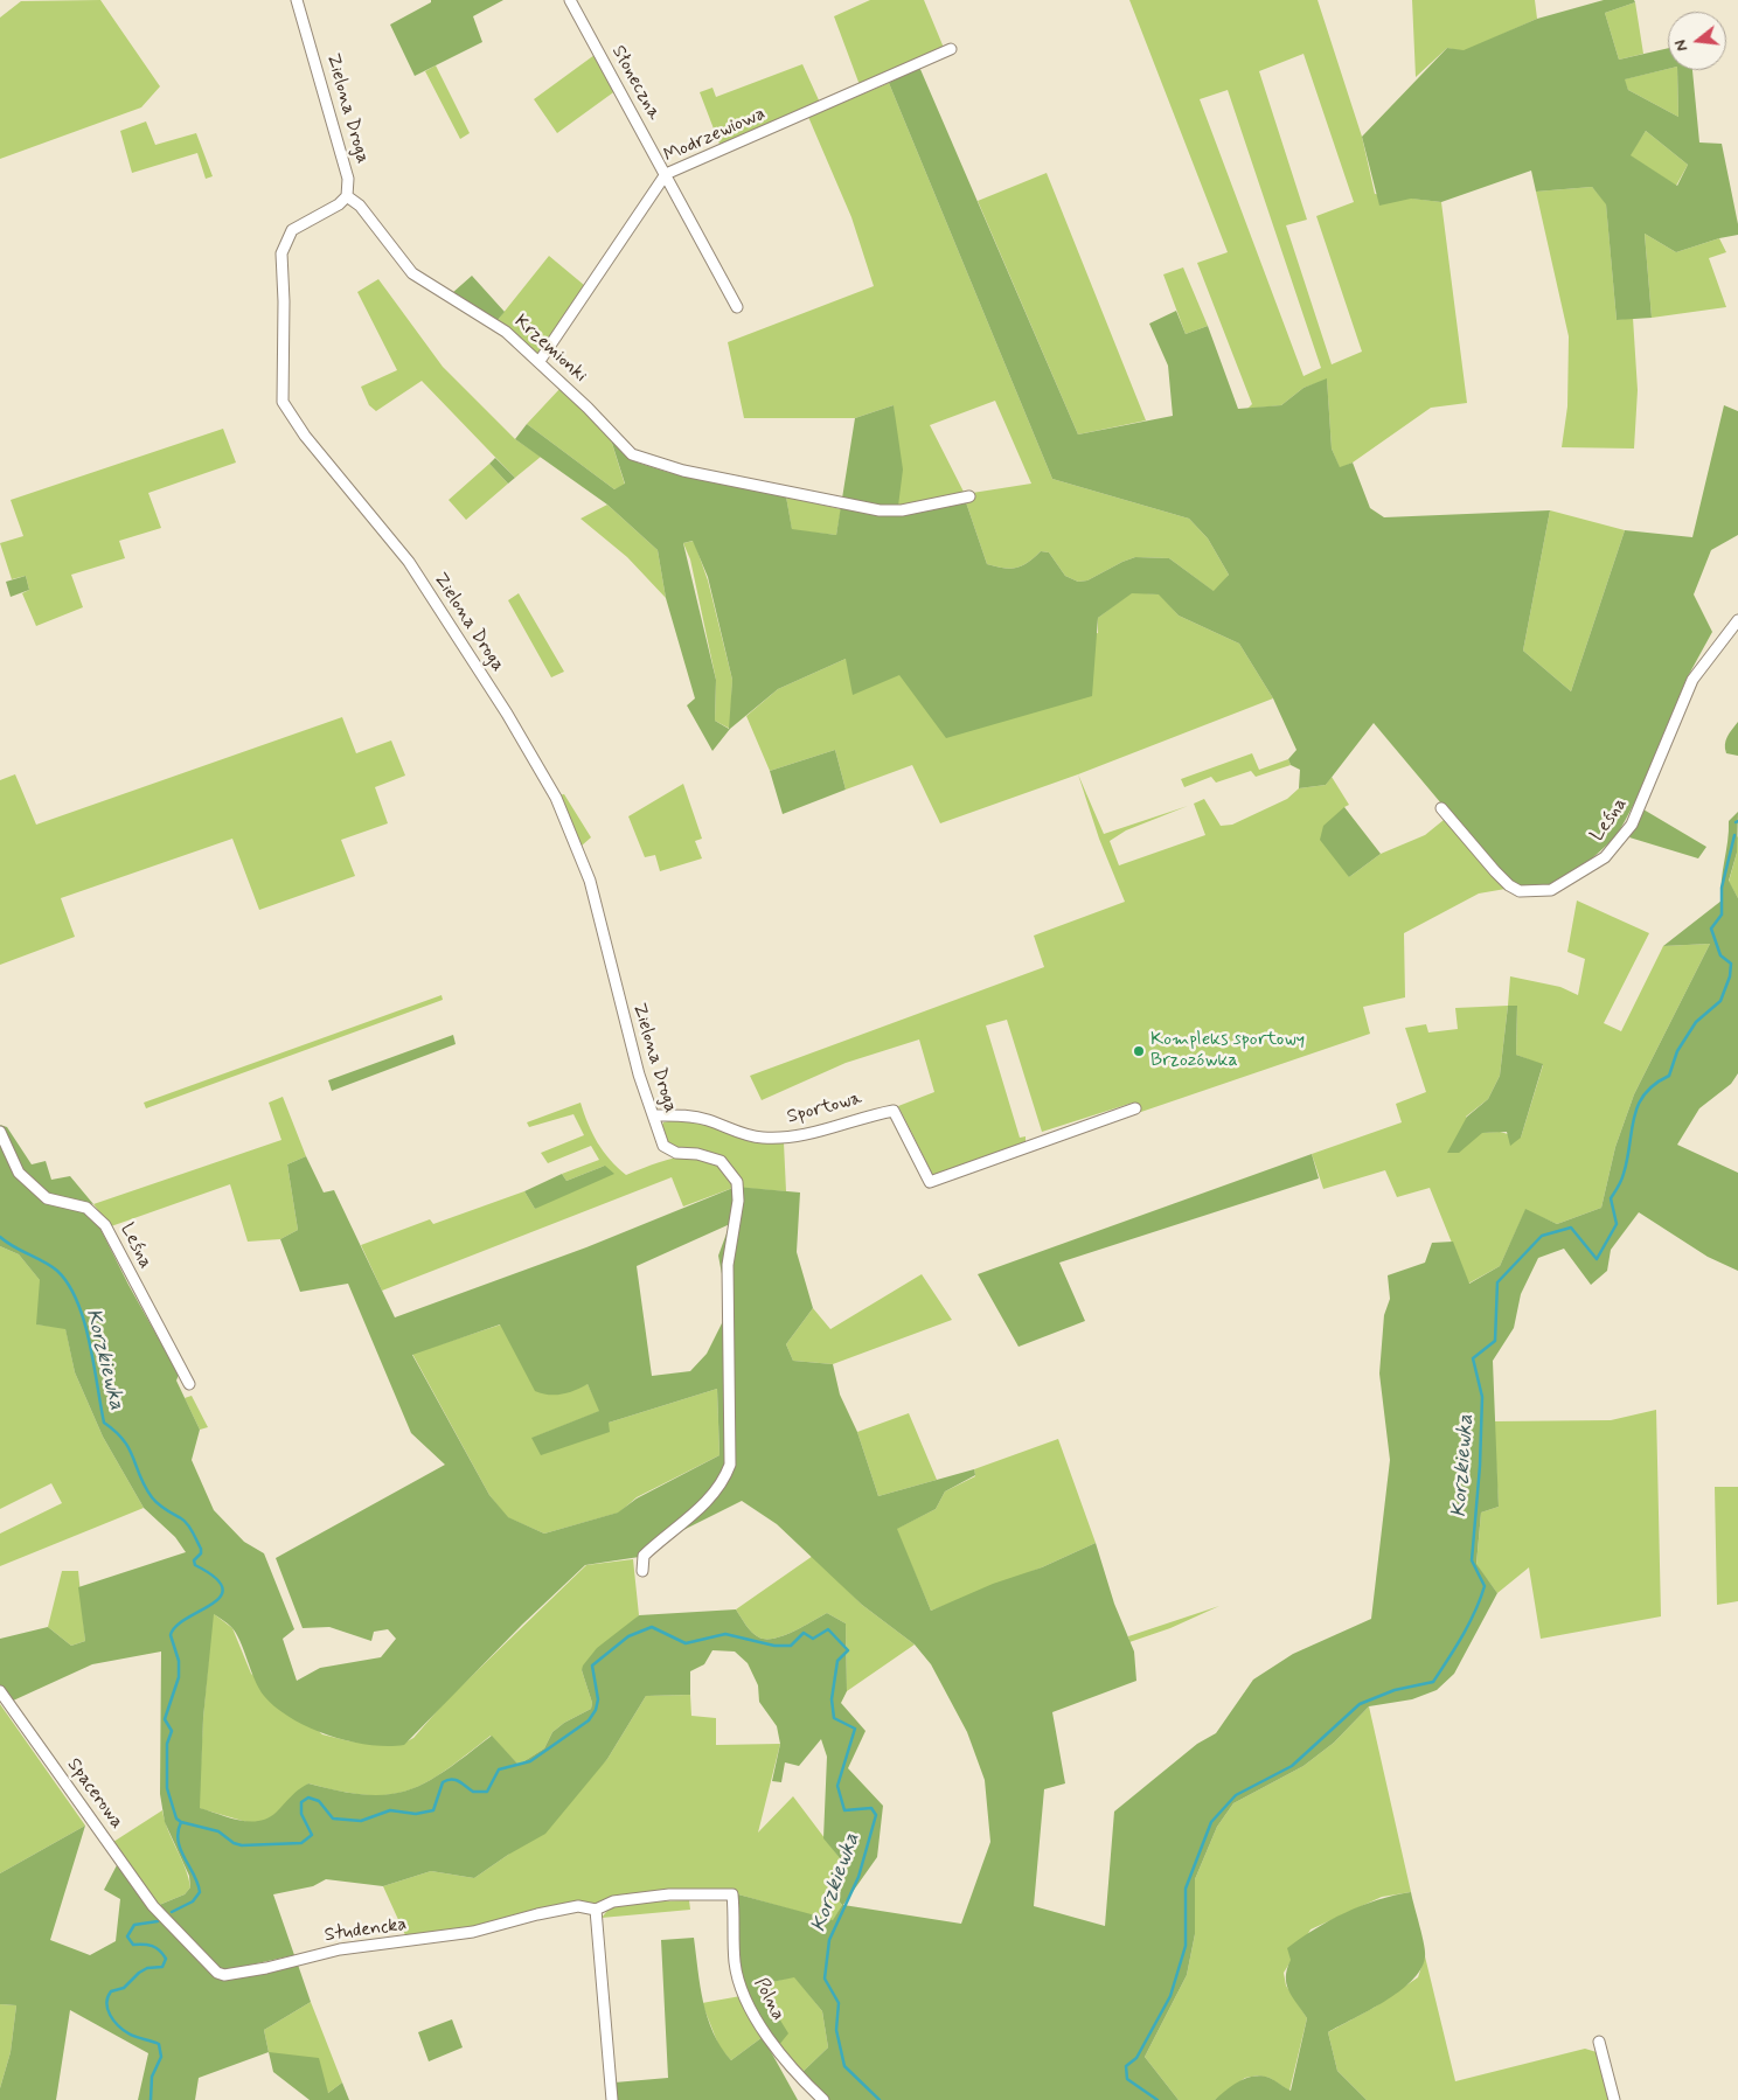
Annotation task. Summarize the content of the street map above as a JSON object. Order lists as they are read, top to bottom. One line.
{"streets":{"street":["Słoneczna","Zielona Droga","Modrzewiowa","Krzemionki","Leśna","Sportowa","Spacerowa","Studencka","Polna"]},"crossings":[["Słoneczna","Modrzewiowa"],["Zielona Droga","Krzemionki"],["Zielona Droga","Sportowa"],["Modrzewiowa","Krzemionki"],["Spacerowa","Studencka"],["Studencka","Polna"]],"water":["Korzkiewka"],"places":["Kompleks sportowy Brzozówka"],"north":"left"}
